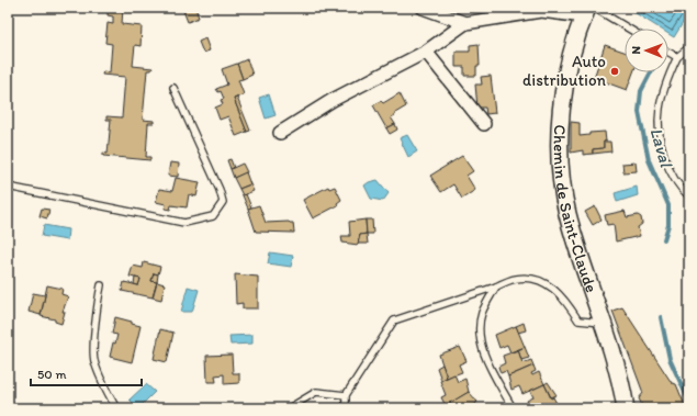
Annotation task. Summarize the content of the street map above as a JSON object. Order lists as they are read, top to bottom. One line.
{"streets":{"street":["Chemin de Saint-Claude"]},"water":["Laval"],"places":["Auto distribution"],"scale_bar":"50 m","north":"left"}
